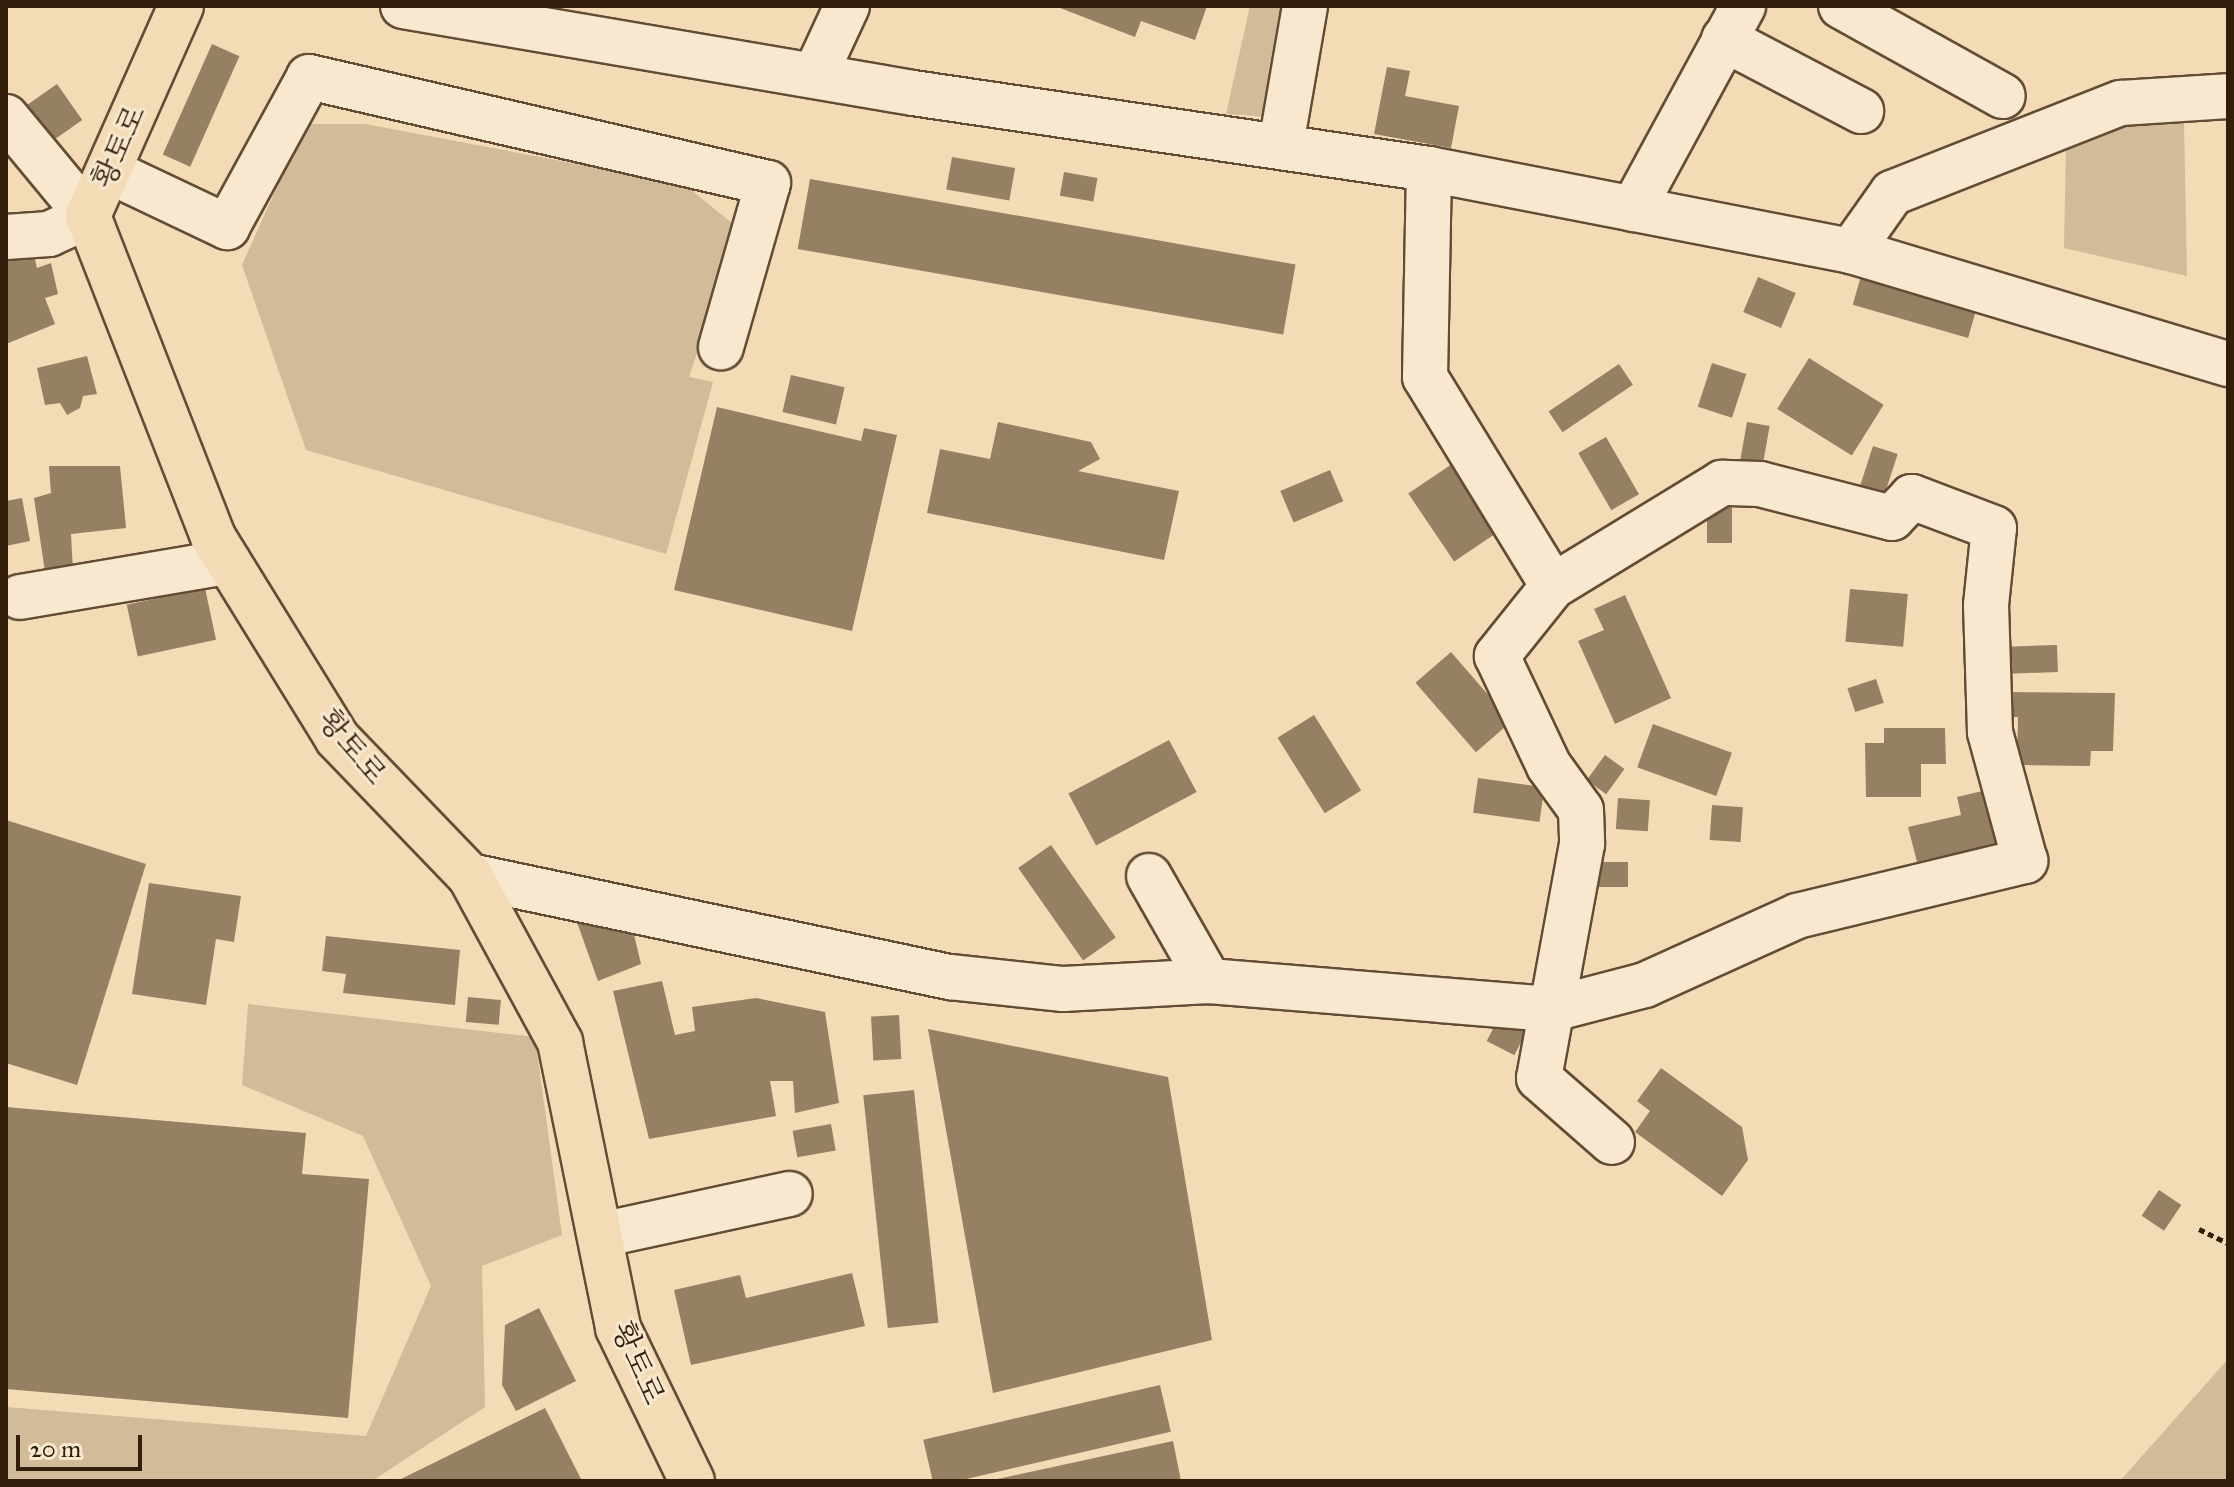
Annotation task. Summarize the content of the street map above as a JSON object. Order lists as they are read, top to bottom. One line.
{"streets":{"main road":["황토로"]},"scale_bar":"20 m"}
